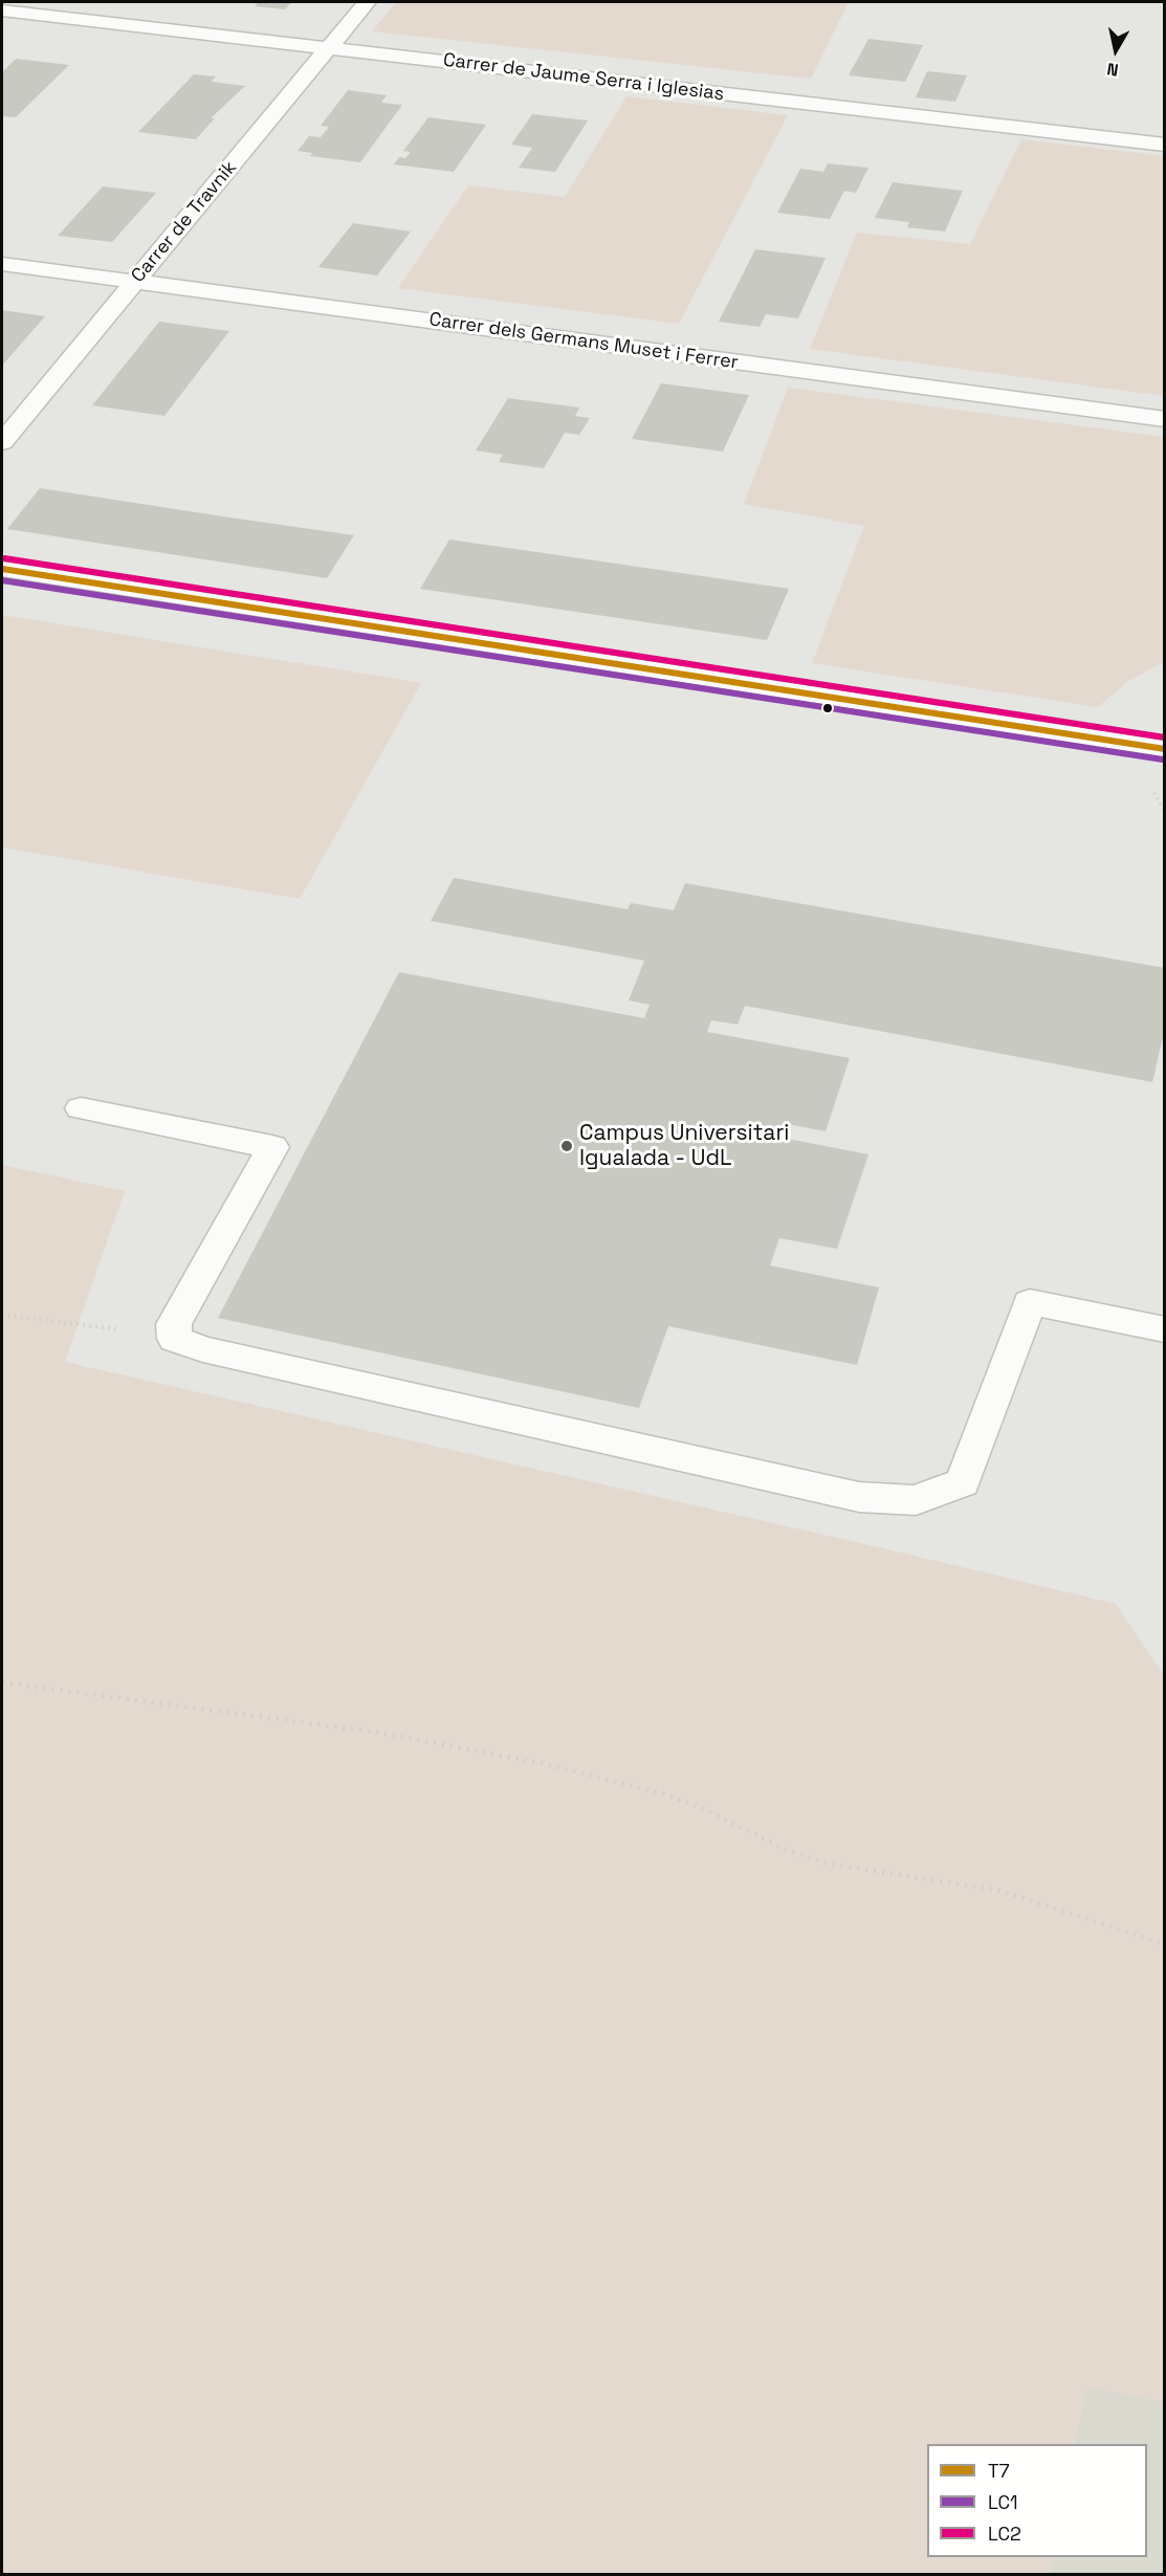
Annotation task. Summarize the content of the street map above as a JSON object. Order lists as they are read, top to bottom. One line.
{"streets":{"street":["Carrer de Jaume Serra i Iglesias","Carrer de Travnik","Carrer dels Germans Muset i Ferrer"]},"crossings":[["Carrer de Jaume Serra i Iglesias","Carrer de Travnik"],["Carrer de Travnik","Carrer dels Germans Muset i Ferrer"]],"places":["Campus Universitari Igualada - UdL"],"lines":["transit line LC2","transit line T7","transit line LC1"],"legend":["T7","LC1","LC2"],"north":"bottom"}
